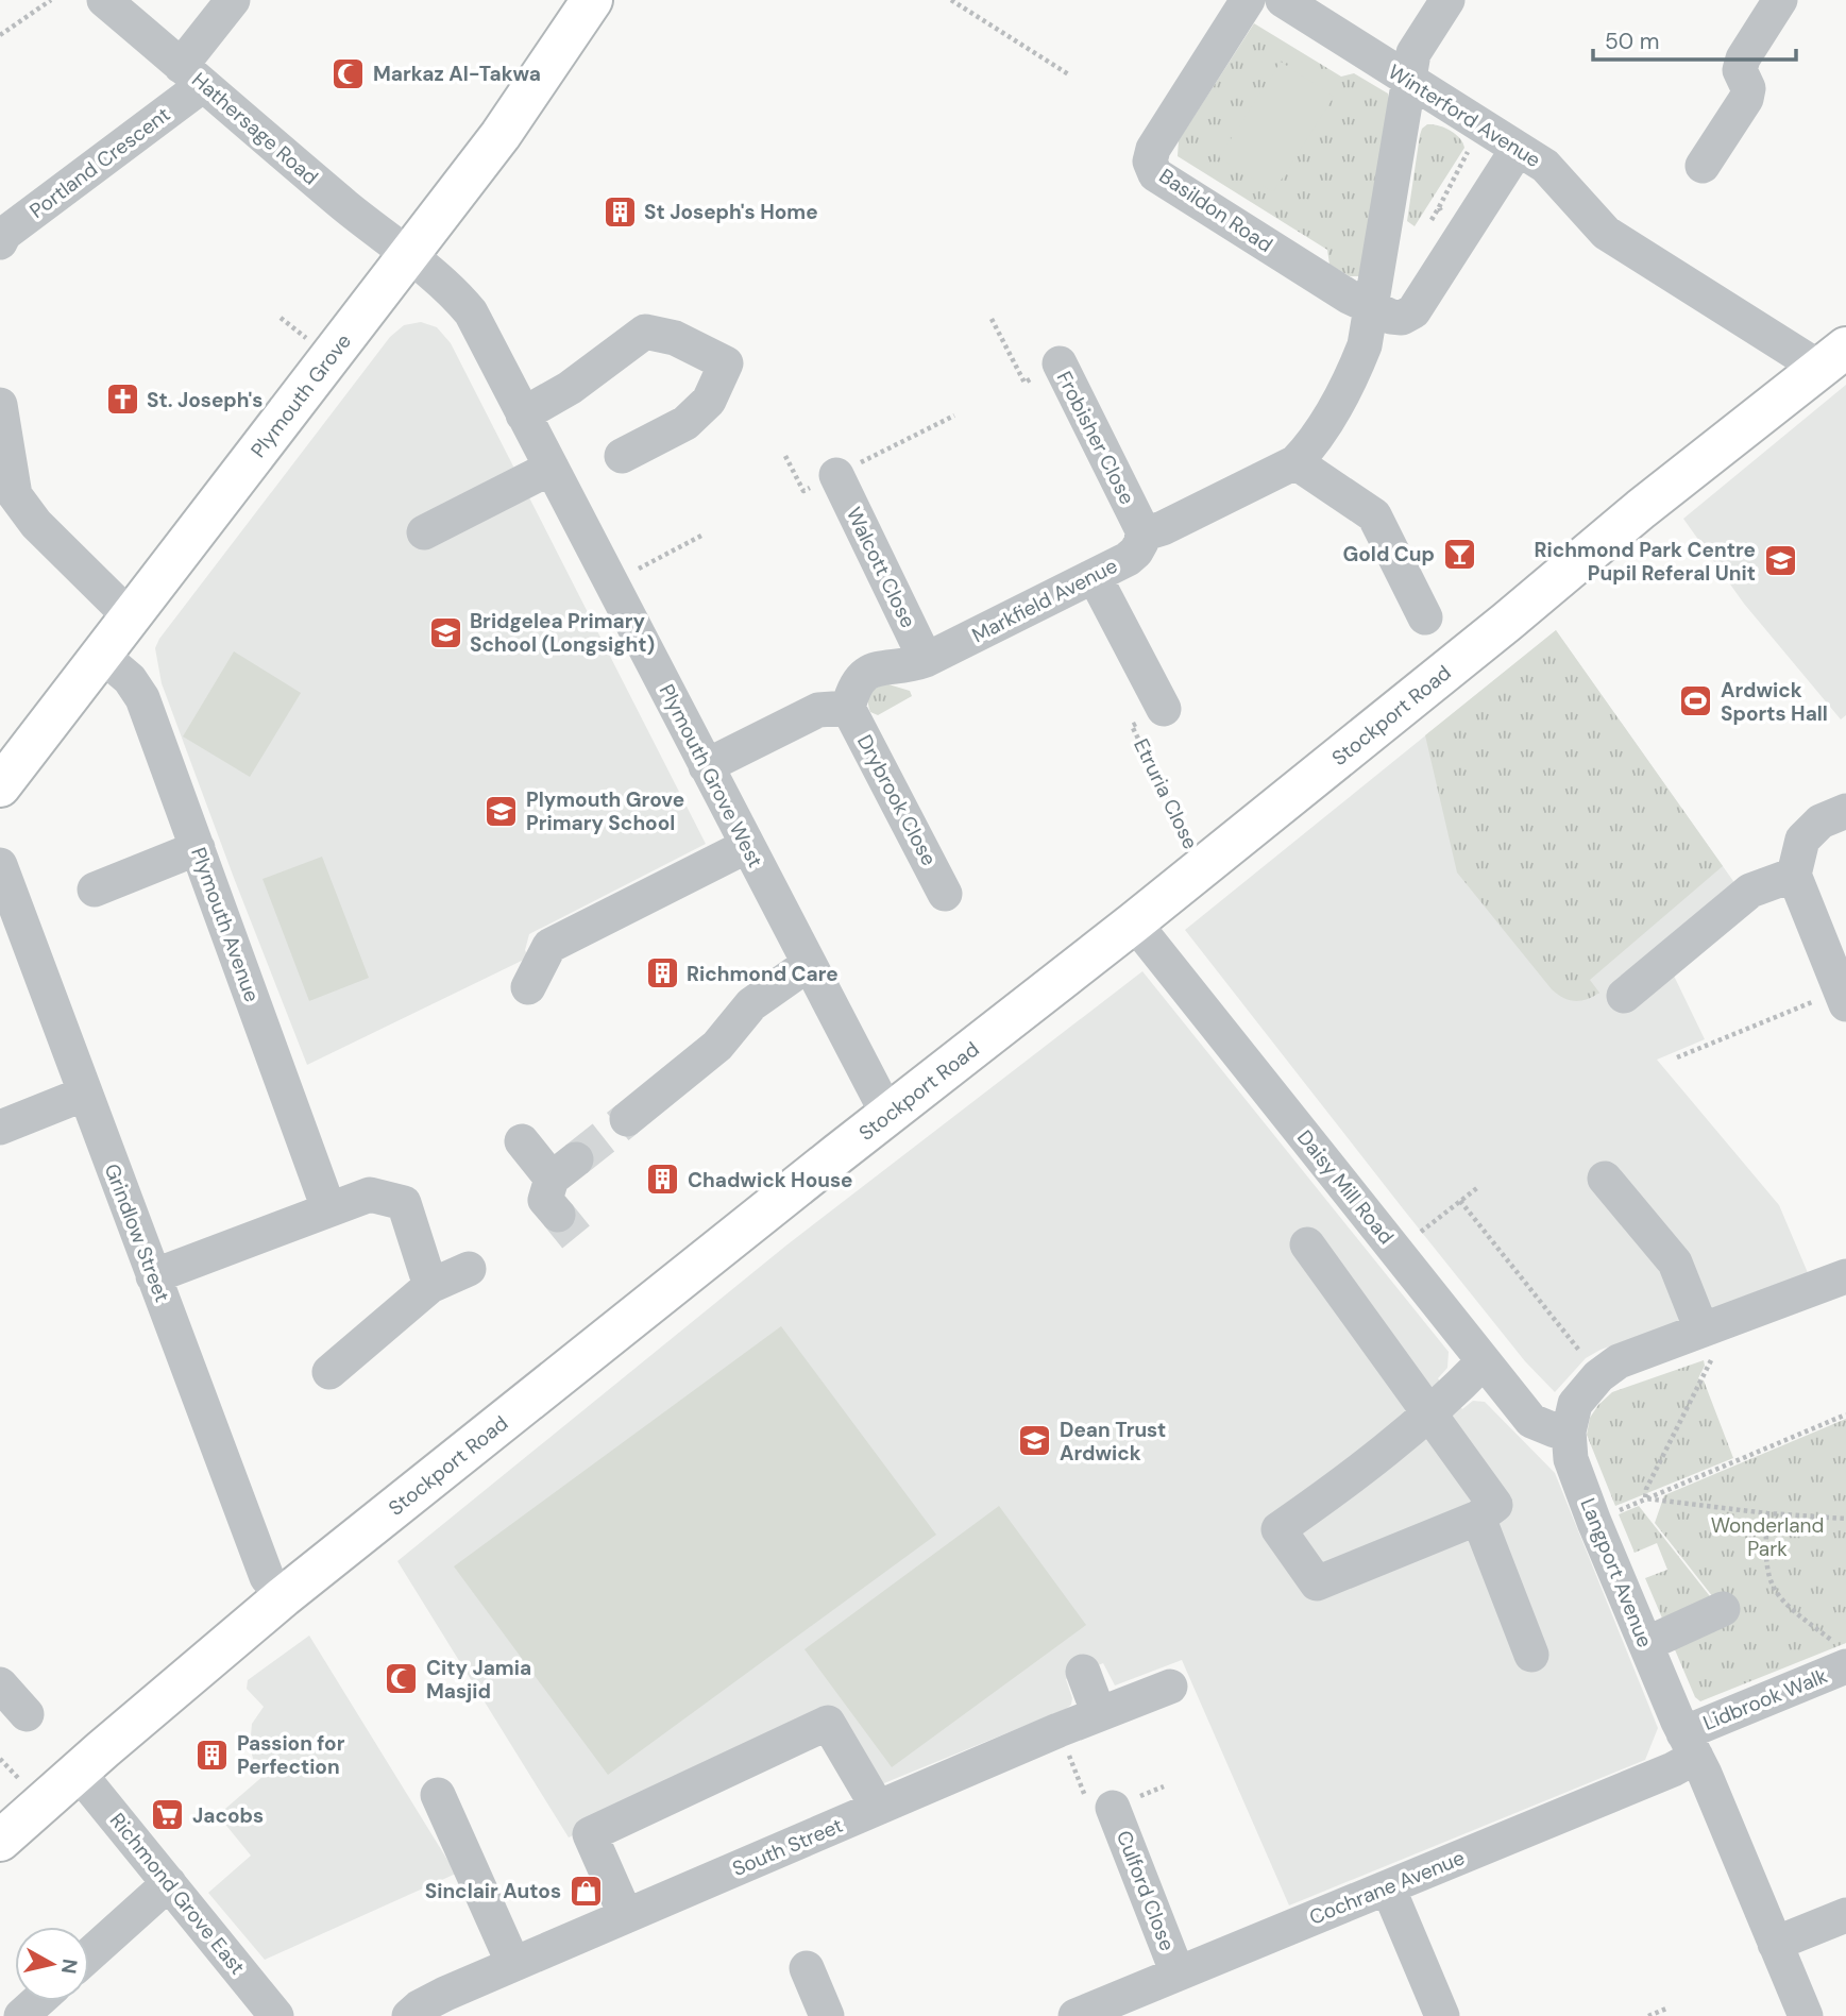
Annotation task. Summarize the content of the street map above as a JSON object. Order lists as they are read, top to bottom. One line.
{"streets":{"main road":["Plymouth Grove","Stockport Road"],"street":["Winterford Avenue","Hathersage Road","Portland Crescent","Basildon Road","Frobisher Close","Walcott Close","Markfield Avenue","Plymouth Grove West","Etruria Close","Drybrook Close","Plymouth Avenue","Daisy Mill Road","Grindlow Street","Langport Avenue","Lidbrook Walk","South Street","Cochrane Avenue","Culford Close","Richmond Grove East"]},"crossings":[["Winterford Avenue","Stockport Road"],["Hathersage Road","Portland Crescent"],["Hathersage Road","Plymouth Grove"],["Hathersage Road","Plymouth Grove West"],["Plymouth Grove","Plymouth Grove West"],["Plymouth Grove","Plymouth Avenue"],["Frobisher Close","Markfield Avenue"],["Walcott Close","Markfield Avenue"],["Markfield Avenue","Etruria Close"],["Markfield Avenue","Drybrook Close"],["Stockport Road","Plymouth Grove West"],["Stockport Road","Etruria Close"],["Stockport Road","Daisy Mill Road"],["Stockport Road","Grindlow Street"],["Stockport Road","Richmond Grove East"],["Daisy Mill Road","Langport Avenue"],["Langport Avenue","Lidbrook Walk"],["Langport Avenue","Cochrane Avenue"],["Lidbrook Walk","Cochrane Avenue"],["Cochrane Avenue","Culford Close"]],"parks":["Wonderland Park"],"places":{"mosque":["Markaz Al-Takwa","City Jamia Masjid"],"building":["St Joseph's Home","Richmond Care","Chadwick House","Passion for Perfection"],"church":["St. Joseph's"],"bar":["Gold Cup"],"school or university":["Richmond Park Centre Pupil Referal Unit","Bridgelea Primary School (Longsight)","Plymouth Grove Primary School","Dean Trust Ardwick"],"sports":["Ardwick Sports Hall"],"supermarket":["Jacobs"],"shop":["Sinclair Autos"]},"scale_bar":"50 m","north":"right"}
